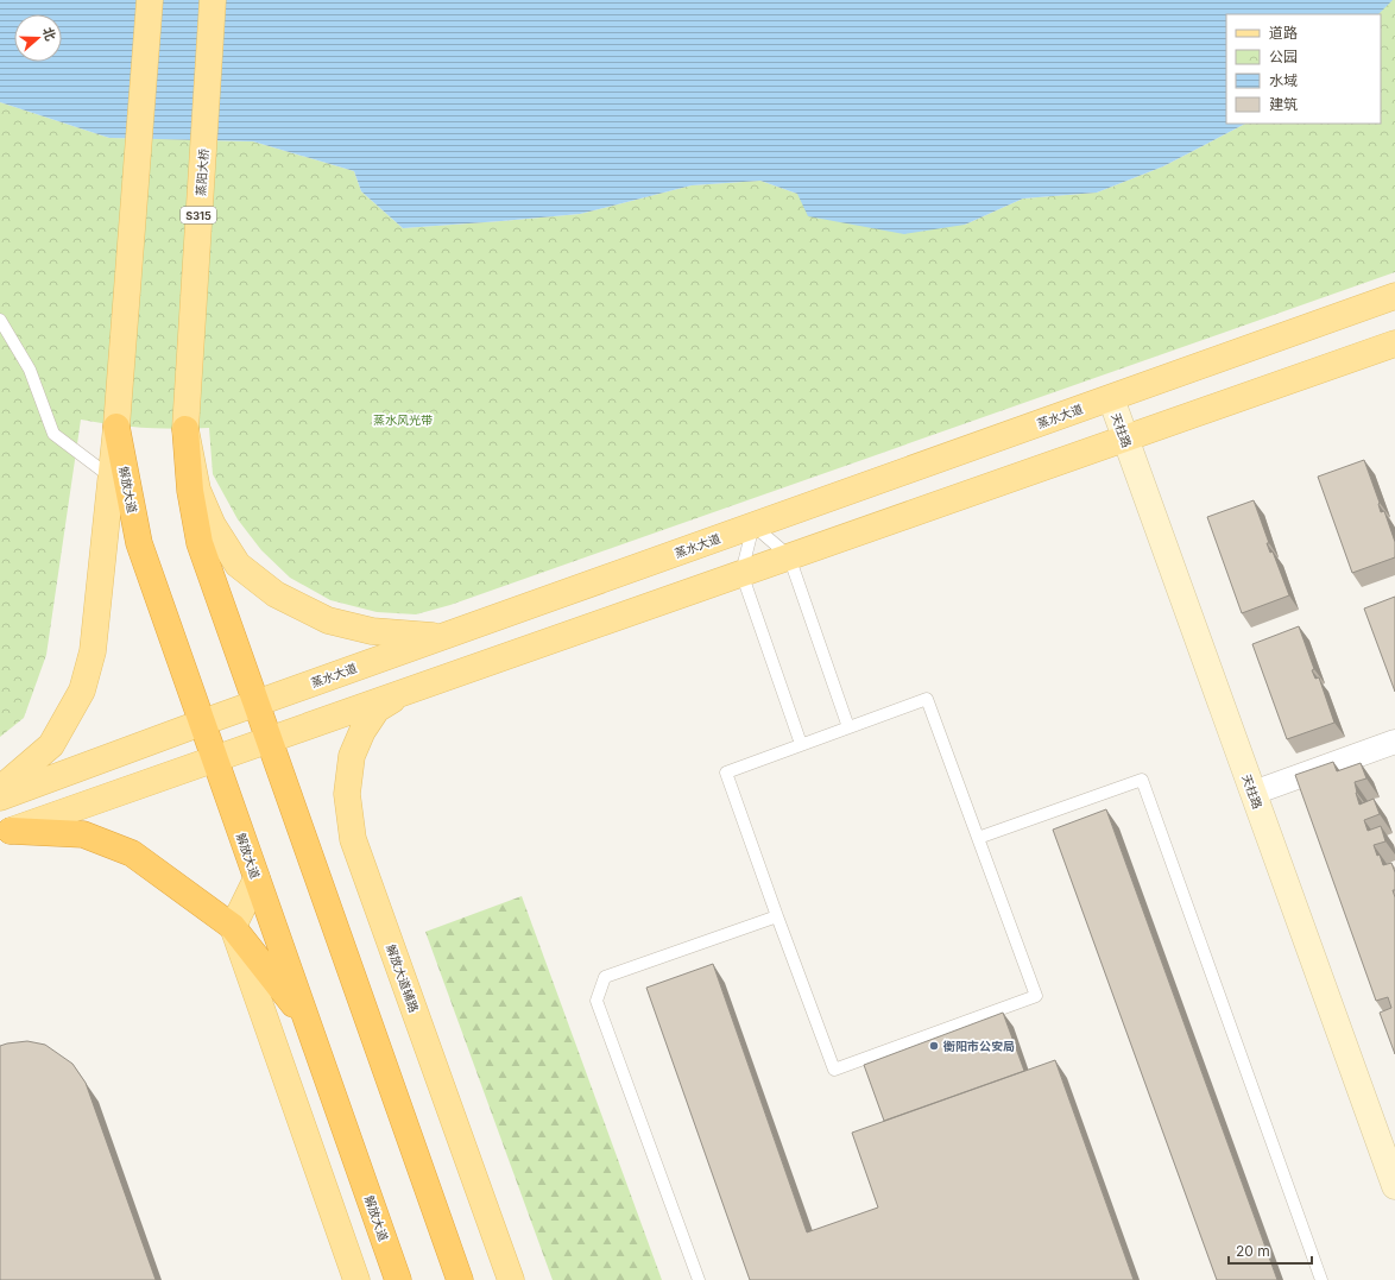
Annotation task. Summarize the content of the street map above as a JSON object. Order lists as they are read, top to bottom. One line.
{"streets":{"highway":["解放大道"],"main road":["蒸阳大桥","S315","蒸水大道","解放大道辅路"],"street":["天柱路"]},"crossings":[["蒸阳大桥","蒸水大道"],["蒸水大道","天柱路"],["蒸水大道","解放大道"]],"parks":["蒸水风光带"],"places":["衡阳市公安局"],"legend":["道路","公园","水域","建筑"],"scale_bar":"20 m","north":"right"}
